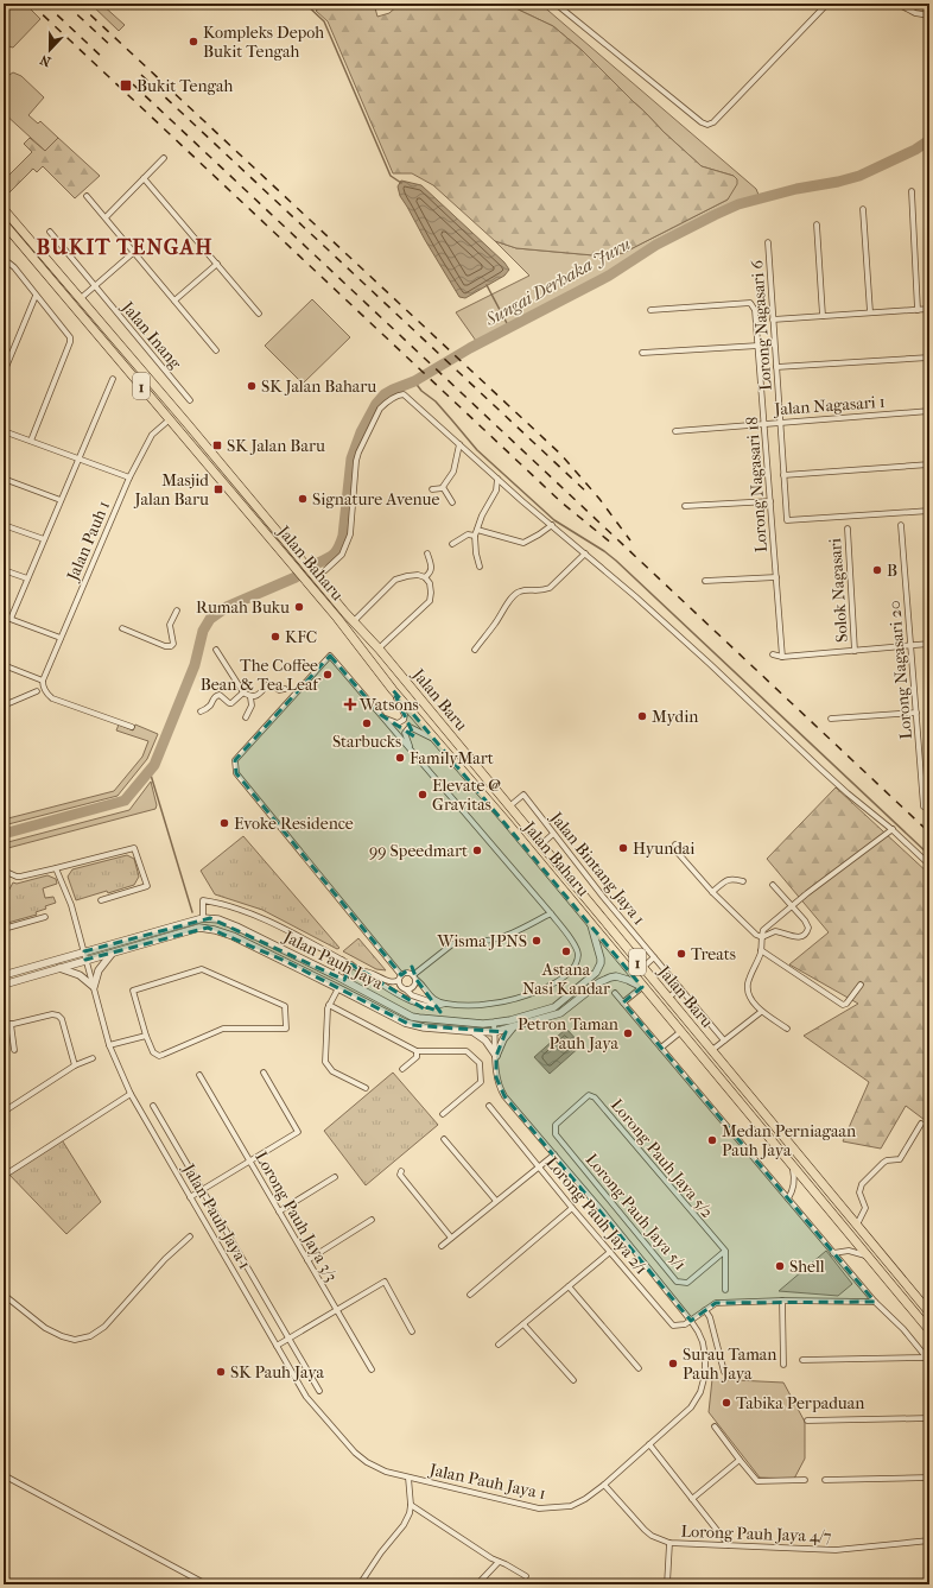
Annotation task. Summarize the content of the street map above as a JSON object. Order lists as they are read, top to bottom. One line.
{"streets":{"highway":["1","Jalan Baharu","Jalan Baru"],"street":["Lorong Nagasari 6","Jalan Inang","Jalan Nagasari 1","Lorong Nagasari 18","Jalan Pauh 1","Solok Nagasari","Lorong Nagasari 20","Jalan Bintang Jaya 1","Jalan Pauh Jaya","Lorong Pauh Jaya 5/2","Lorong Pauh Jaya 5/1","Lorong Pauh Jaya 2/1","Jalan Pauh Jaya 1","Lorong Pauh Jaya 3/3","Lorong Pauh Jaya 4/7"]},"crossings":[["Lorong Nagasari 6","Jalan Nagasari 1"],["Jalan Nagasari 1","Lorong Nagasari 18"],["Jalan Pauh 1","Jalan Baharu"],["Jalan Baharu","Jalan Baru"],["Jalan Baharu","Jalan Pauh Jaya"],["Jalan Baru","Jalan Bintang Jaya 1"],["Jalan Baru","Jalan Pauh Jaya"],["Jalan Pauh Jaya","Jalan Pauh Jaya 1"],["Lorong Pauh Jaya 5/2","Lorong Pauh Jaya 5/1"],["Lorong Pauh Jaya 2/1","Jalan Pauh Jaya 1"],["Jalan Pauh Jaya 1","Lorong Pauh Jaya 4/7"]],"districts":["BUKIT TENGAH"],"water":["Sungai Derhaka Juru"],"places":{"other":["Kompleks Depoh Bukit Tengah","SK Jalan Baharu","Signature Avenue","B","Rumah Buku","KFC","The Coffee Bean & Tea Leaf","Mydin","Starbucks","FamilyMart","Elevate @ Gravitas","Evoke Residence","Hyundai","99 Speedmart","Wisma JPNS","Astana Nasi Kandar","Treats","Petron Taman Pauh Jaya","Medan Perniagaan Pauh Jaya","Shell","Surau Taman Pauh Jaya","SK Pauh Jaya","Tabika Perpaduan"],"transit":["Bukit Tengah","SK Jalan Baru","Masjid Jalan Baru"],"health":["Watsons"]},"north":"bottom"}
